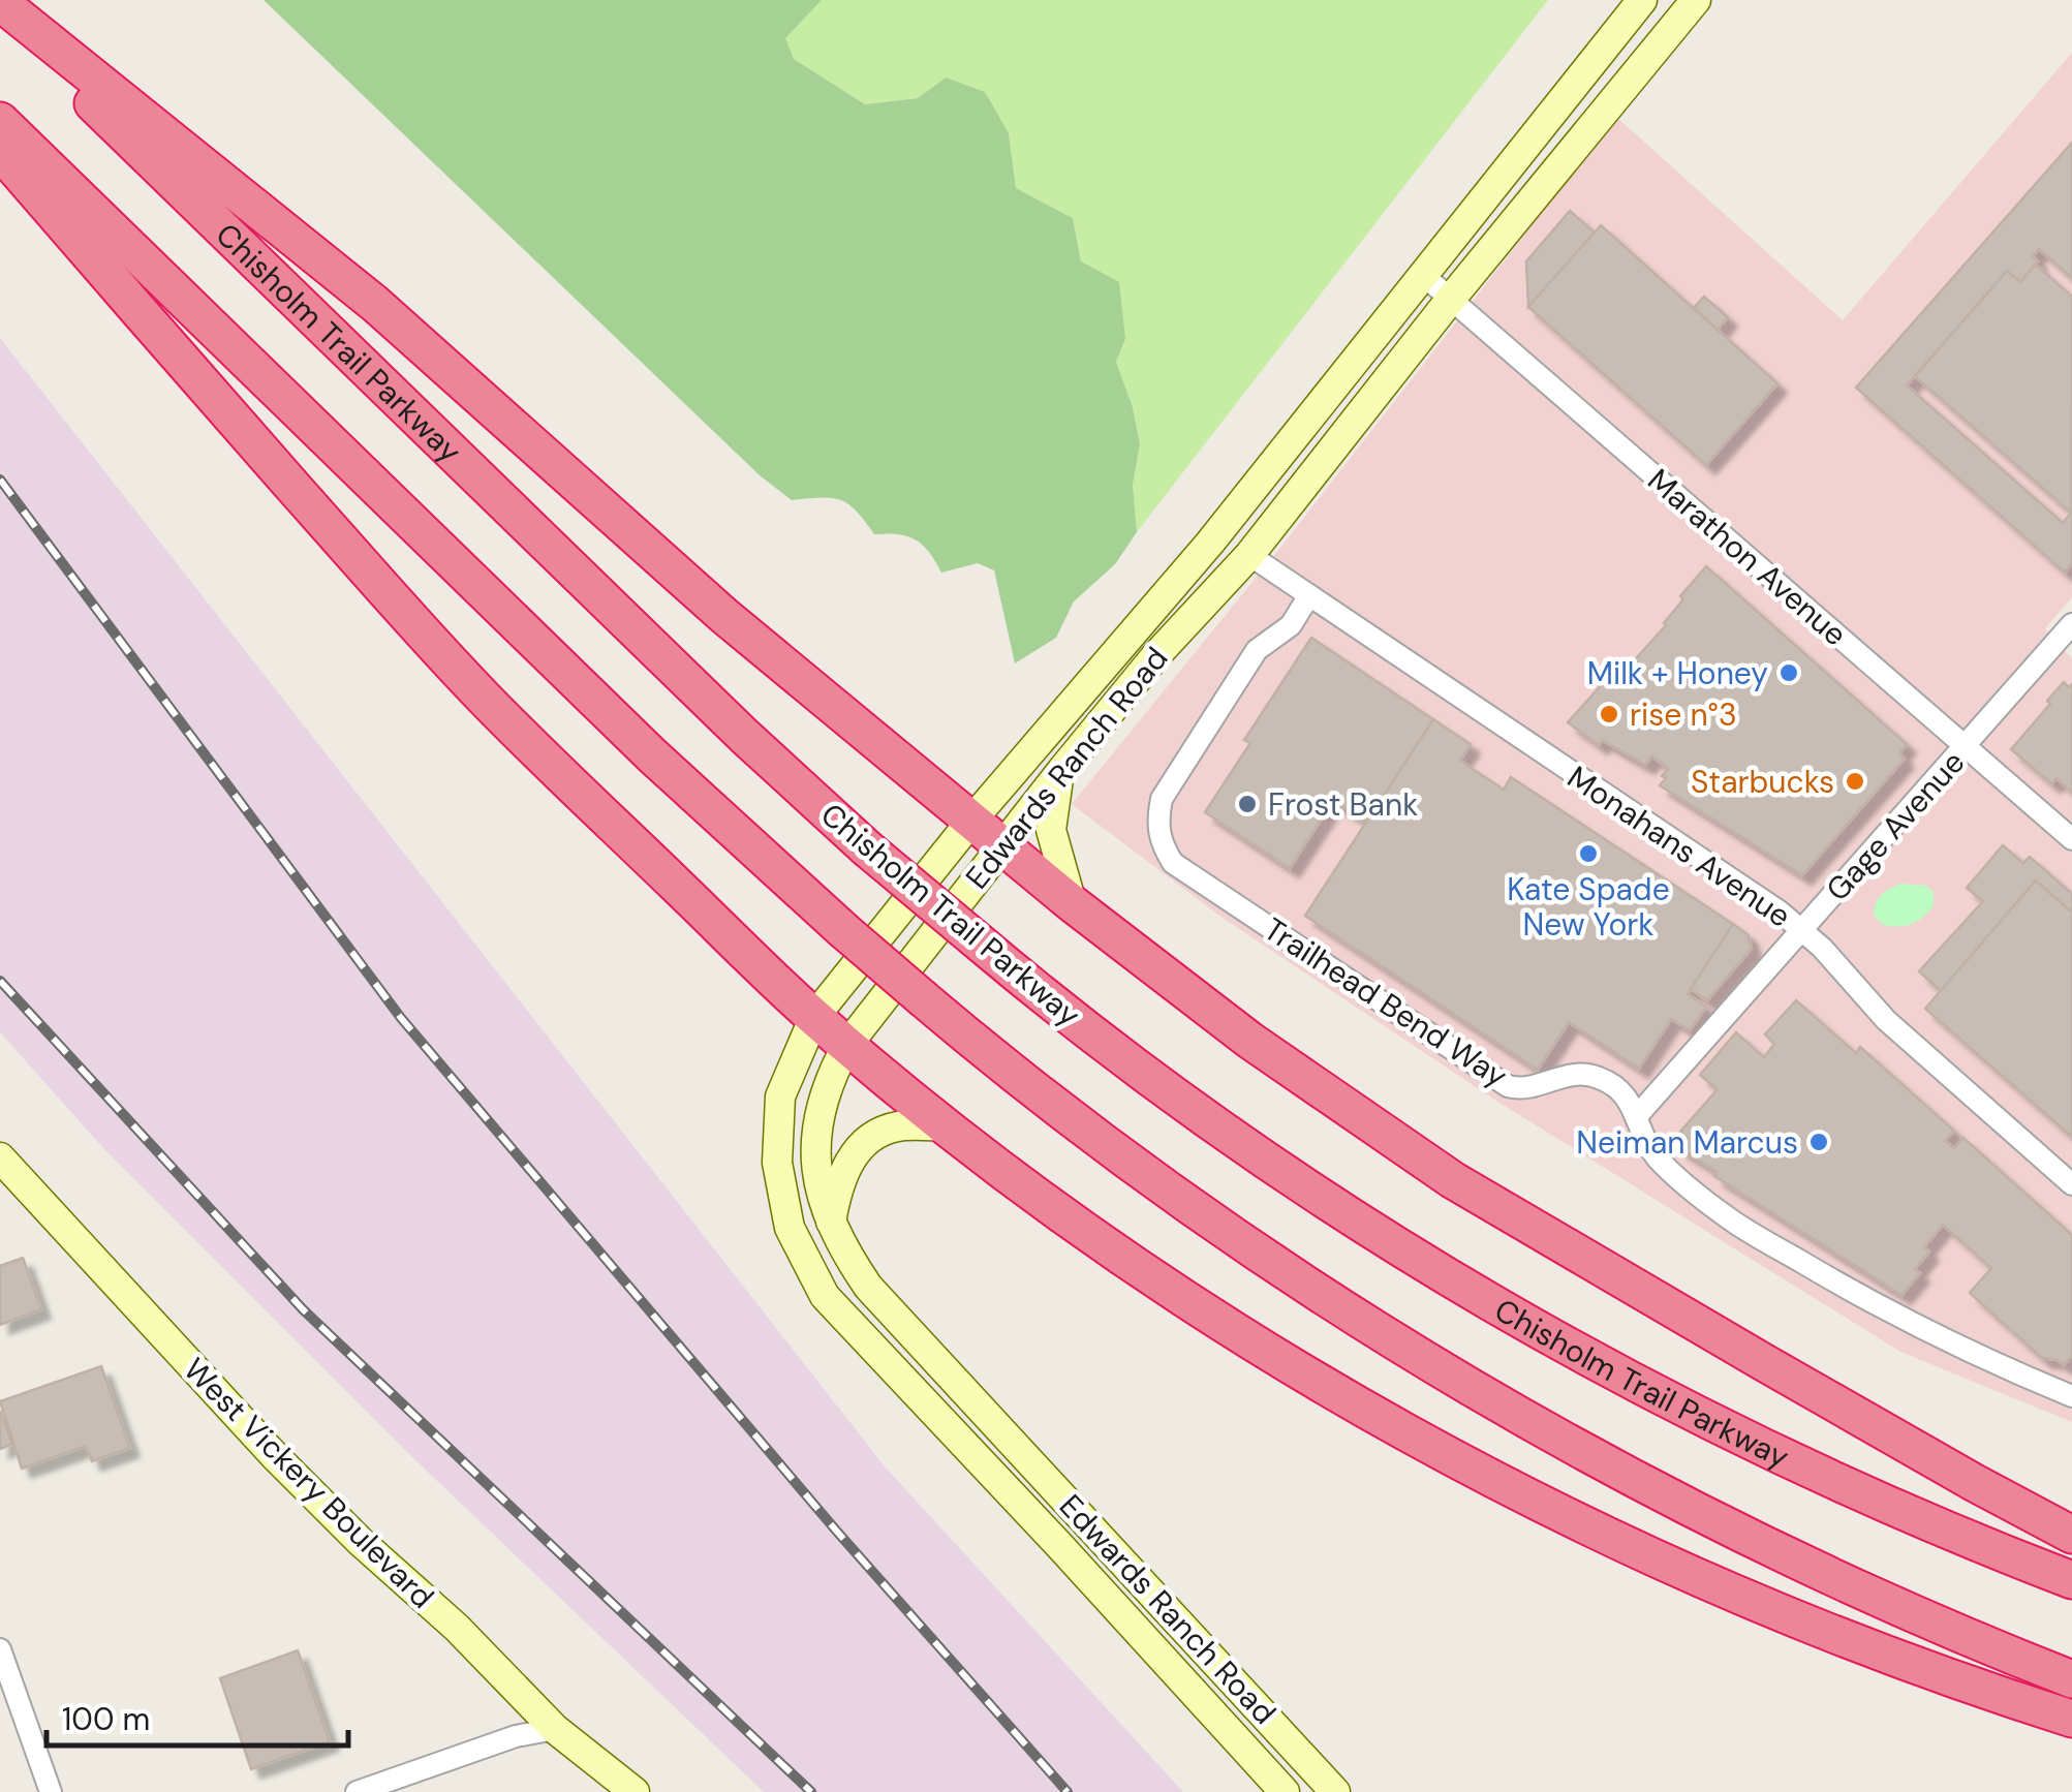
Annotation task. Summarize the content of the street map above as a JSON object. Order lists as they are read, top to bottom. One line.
{"streets":{"highway":["Chisholm Trail Parkway"],"street":["Marathon Avenue","Edwards Ranch Road","Gage Avenue","Monahans Avenue","Trailhead Bend Way","West Vickery Boulevard"]},"crossings":[["Marathon Avenue","Edwards Ranch Road"],["Marathon Avenue","Gage Avenue"],["Edwards Ranch Road","Monahans Avenue"],["Gage Avenue","Monahans Avenue"],["Gage Avenue","Trailhead Bend Way"],["Monahans Avenue","Trailhead Bend Way"]],"places":["Milk + Honey","rise n°3","Starbucks","Frost Bank","Kate Spade New York","Neiman Marcus"],"scale_bar":"100 m"}
